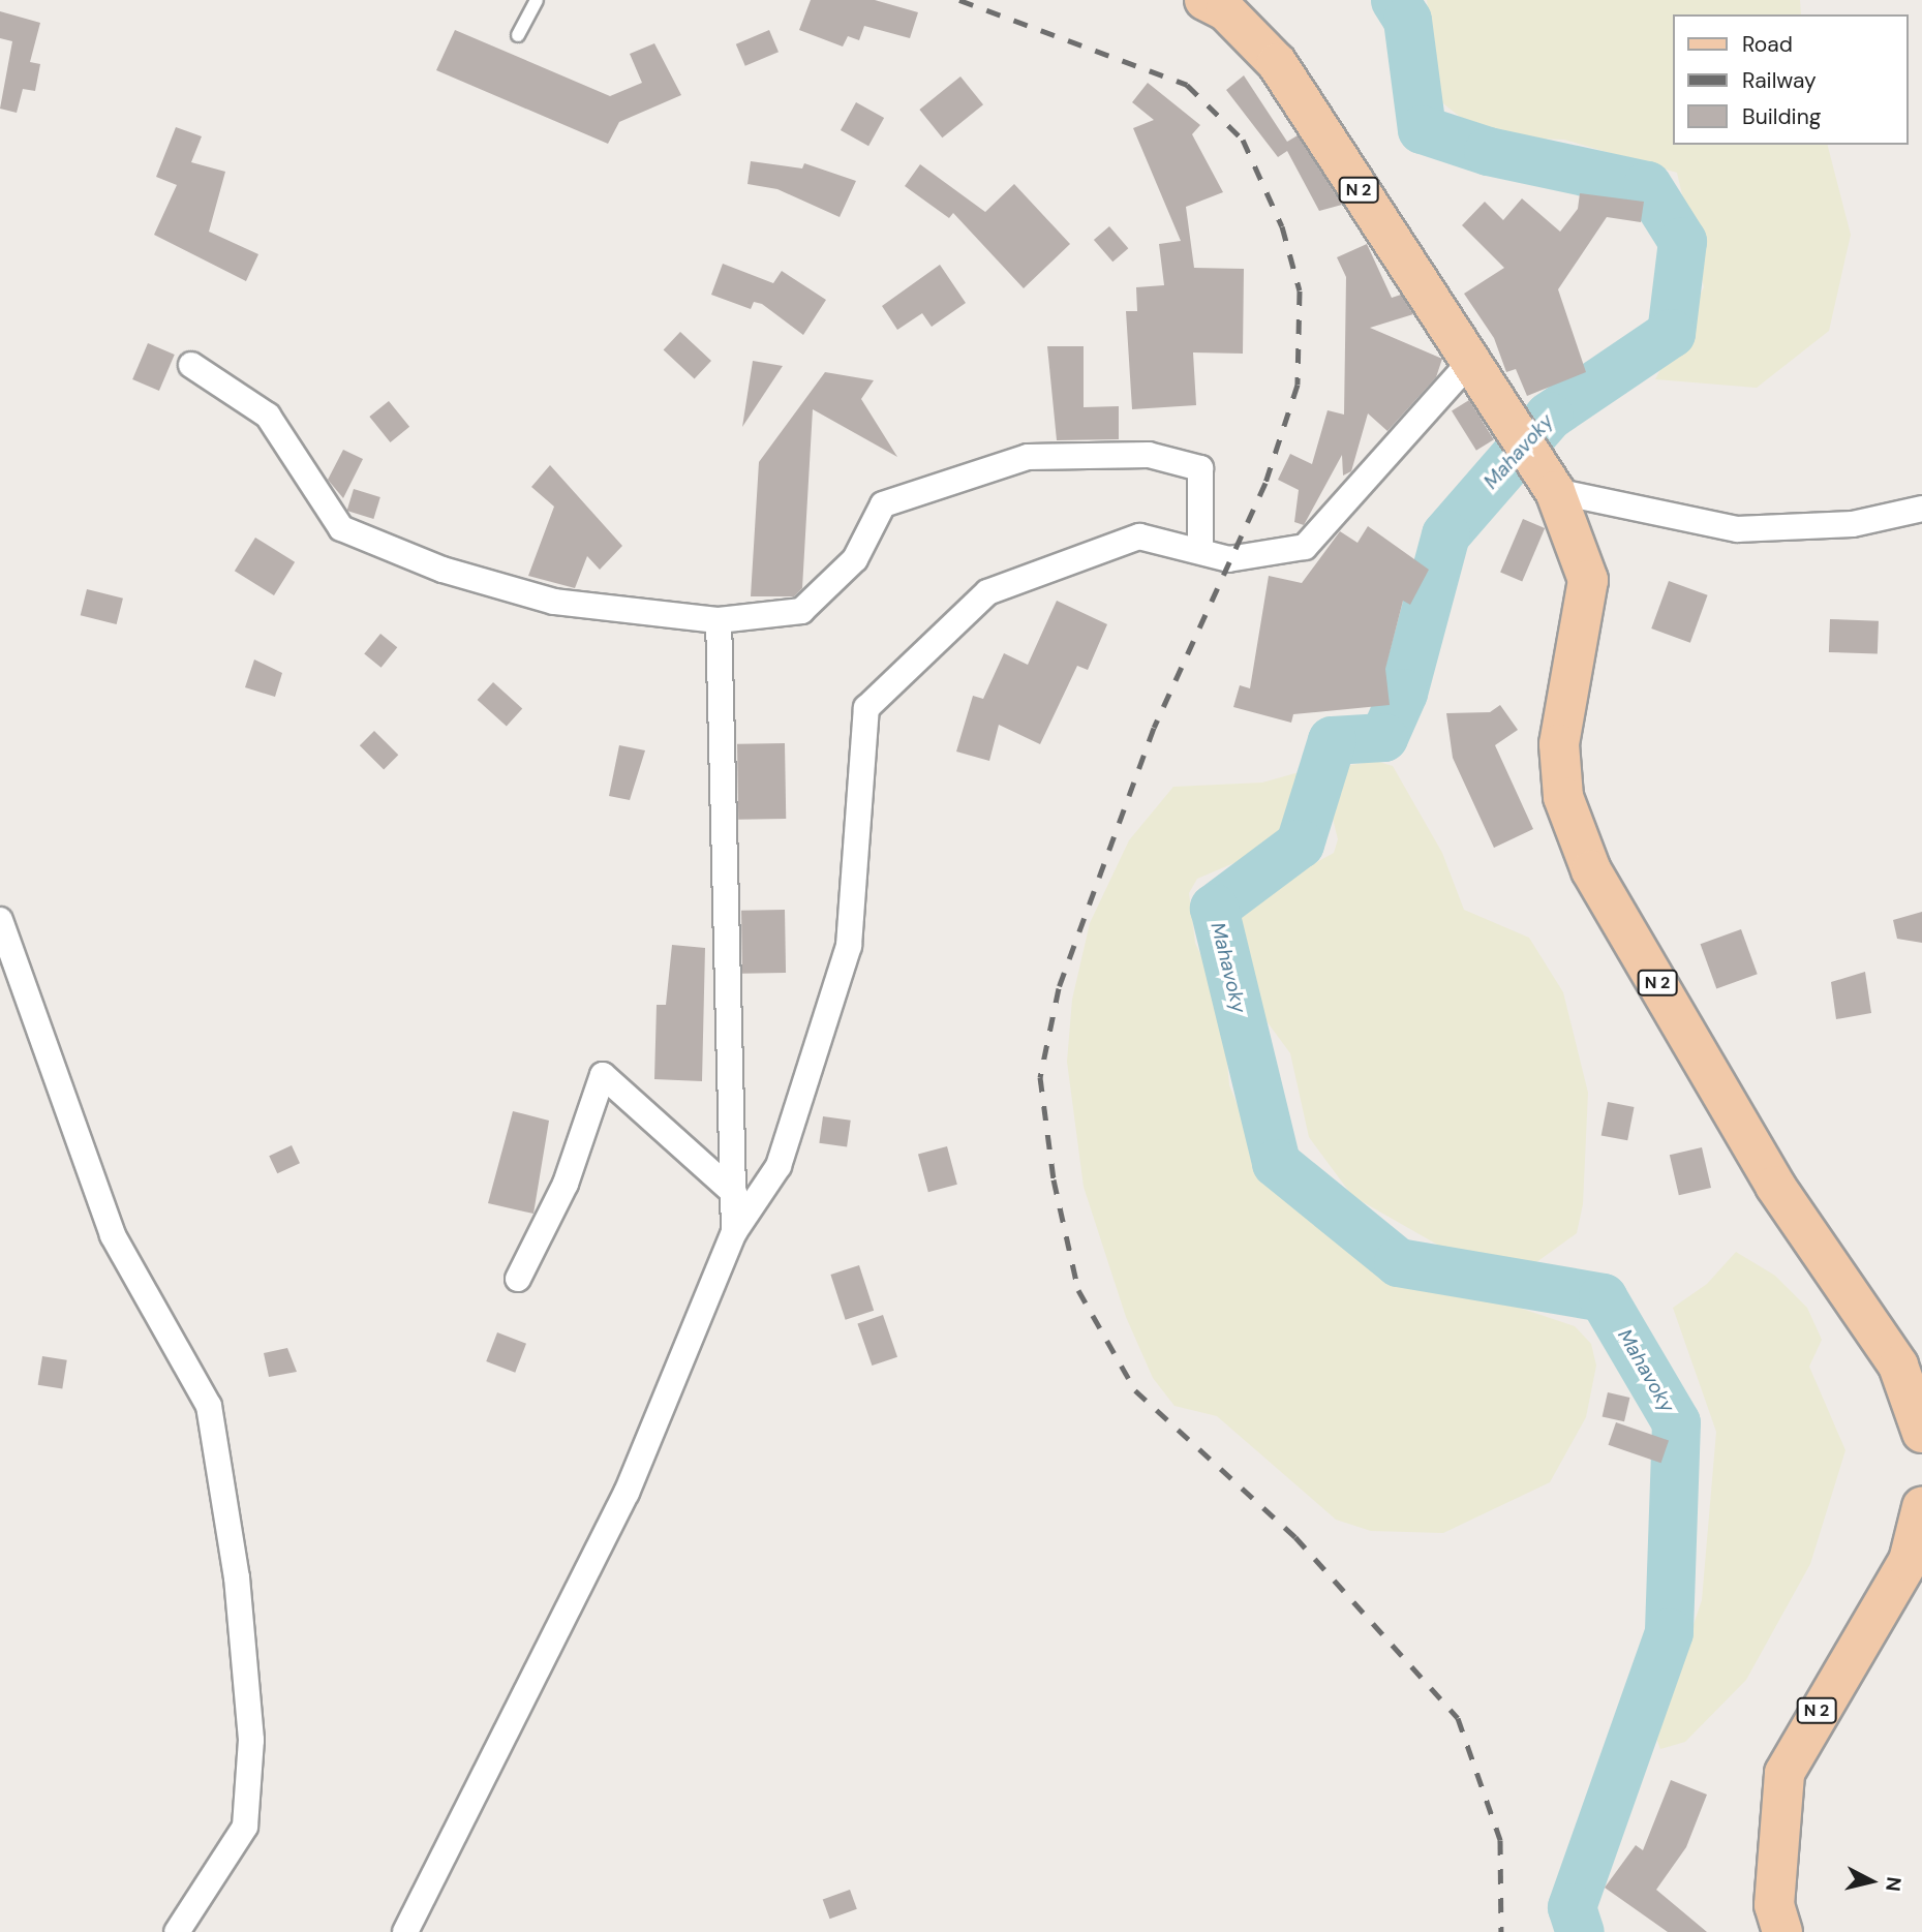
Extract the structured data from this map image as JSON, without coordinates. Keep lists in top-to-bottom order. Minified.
{"streets":{"main road":["N 2"]},"water":["Mahavoky"],"legend":["Road","Railway","Building"],"north":"right"}
